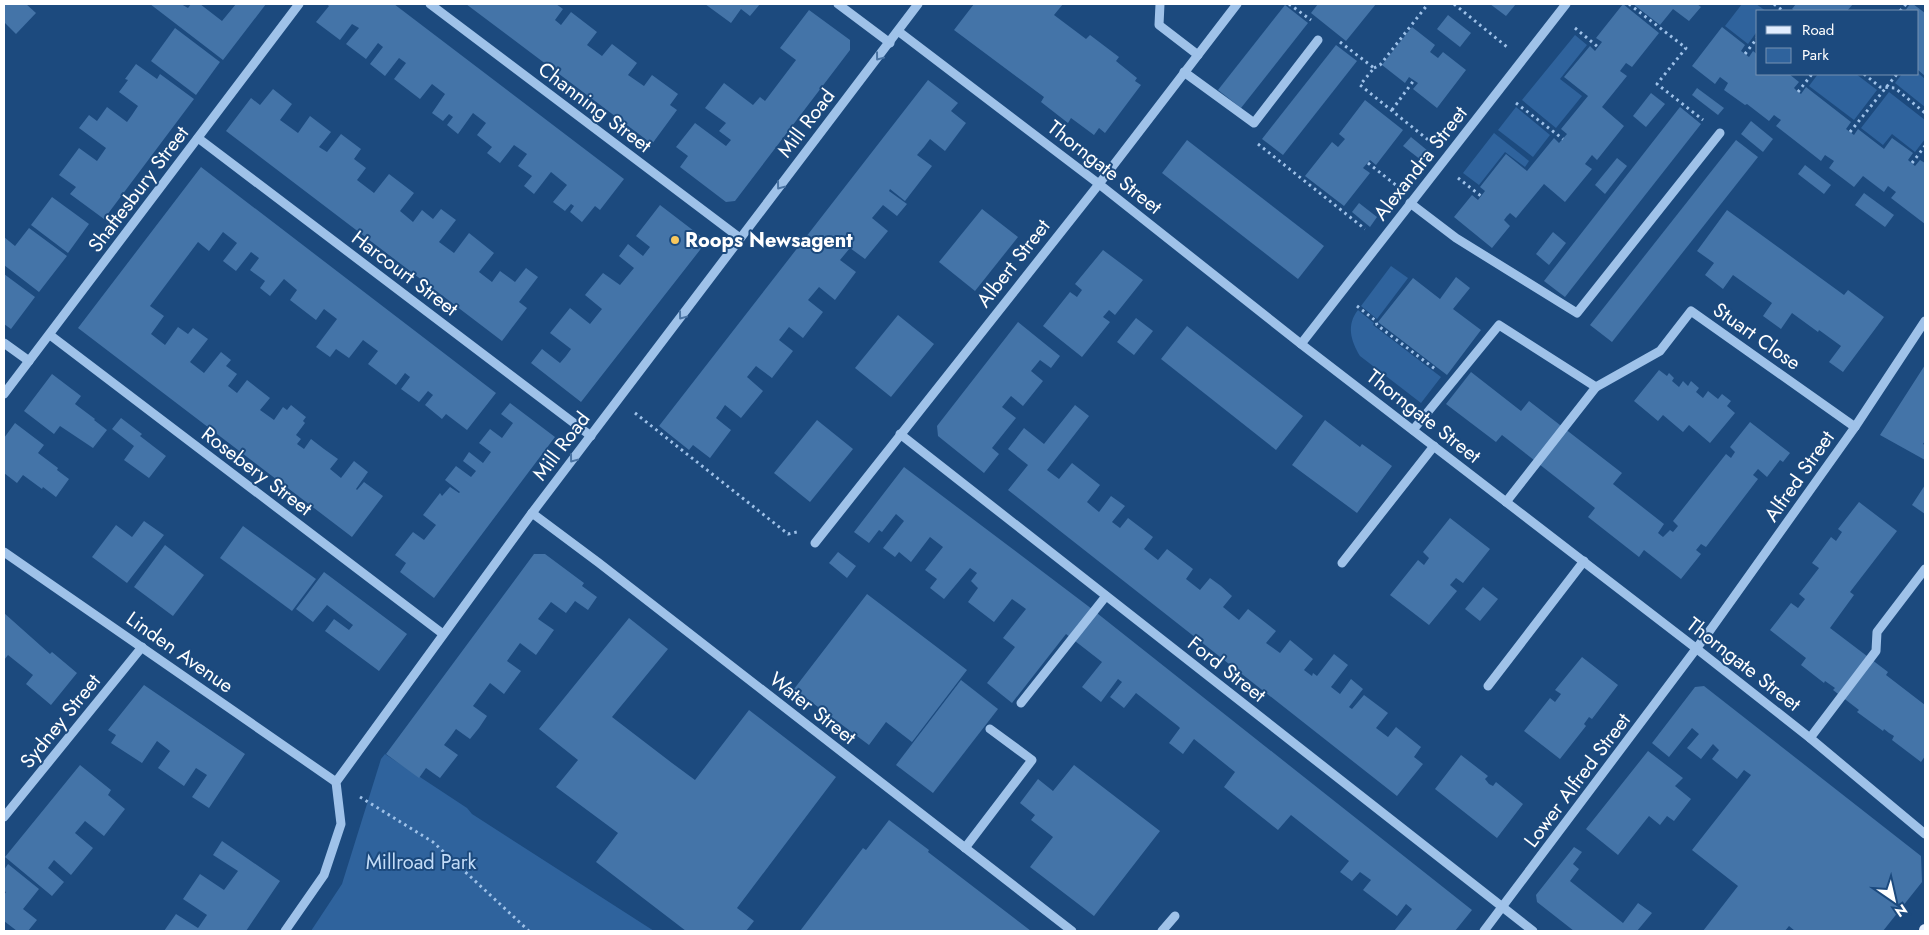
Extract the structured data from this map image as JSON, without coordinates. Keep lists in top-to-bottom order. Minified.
{"streets":{"street":["Channing Street","Mill Road","Alexandra Street","Thorngate Street","Shaftesbury Street","Albert Street","Harcourt Street","Stuart Close","Rosebery Street","Alfred Street","Linden Avenue","Ford Street","Water Street","Sydney Street","Lower Alfred Street"]},"crossings":[["Channing Street","Mill Road"],["Mill Road","Thorngate Street"],["Mill Road","Harcourt Street"],["Mill Road","Rosebery Street"],["Mill Road","Linden Avenue"],["Mill Road","Water Street"],["Alexandra Street","Thorngate Street"],["Thorngate Street","Albert Street"],["Thorngate Street","Alfred Street"],["Thorngate Street","Lower Alfred Street"],["Shaftesbury Street","Harcourt Street"],["Shaftesbury Street","Rosebery Street"],["Albert Street","Ford Street"],["Stuart Close","Alfred Street"],["Alfred Street","Lower Alfred Street"],["Linden Avenue","Sydney Street"],["Ford Street","Lower Alfred Street"]],"one_way":["Mill Road"],"parks":["Millroad Park"],"places":["Roops Newsagent"],"legend":["Road","Park"],"north":"bottom right"}
